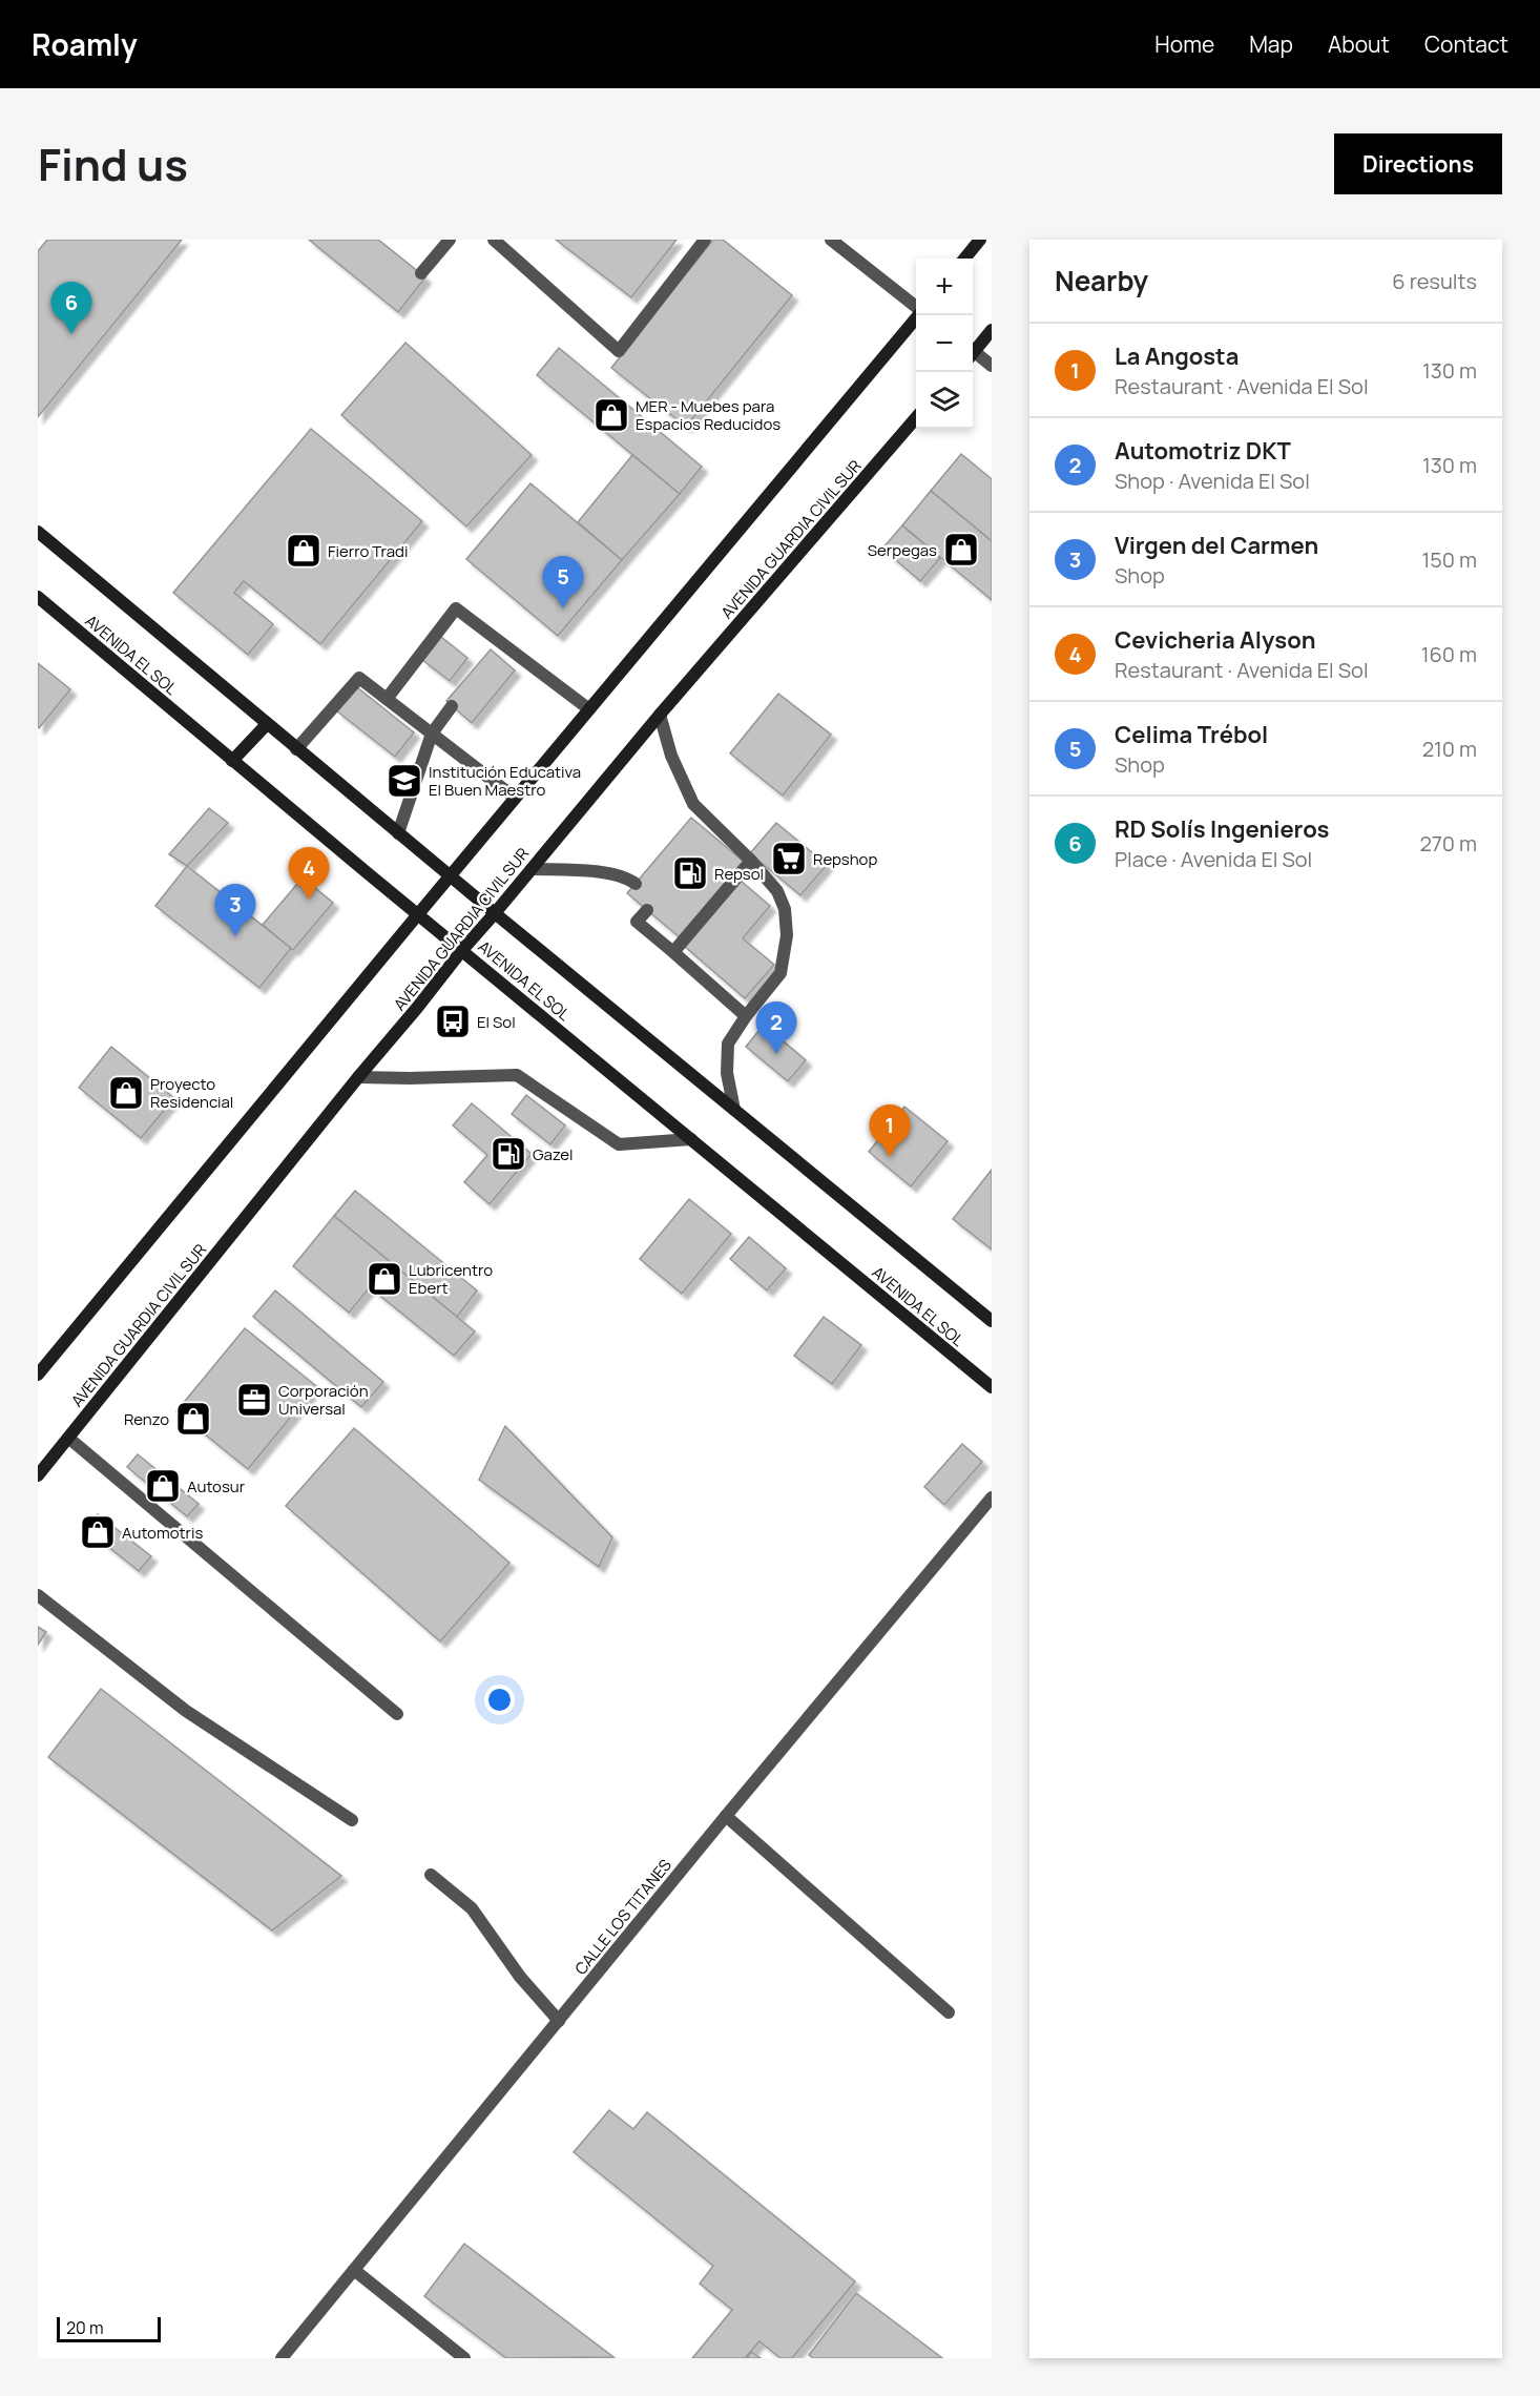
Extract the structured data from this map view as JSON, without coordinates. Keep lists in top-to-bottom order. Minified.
{"streets":{"main road":["AVENIDA GUARDIA CIVIL SUR","AVENIDA EL SOL"],"street":["CALLE LOS TITANES"]},"crossings":[["AVENIDA GUARDIA CIVIL SUR","AVENIDA EL SOL"]],"places":{"shop":["MER - Muebes para Espacios Reducidos","Serpegas","Fierro Tradi","Proyecto Residencial","Lubricentro Ebert","Renzo","Autosur","Automotris"],"school or university":["Institución Educativa El Buen Maestro"],"supermarket":["Repshop"],"fuel station":["Repsol","Gazel"],"bus stop":["El Sol"],"office":["Corporación Universal"]},"scale_bar":"20 m","page":{"header":"Roamly","nav":["Home","Map","About","Contact"],"title":"Find us","buttons":"Directions","heading":["Nearby","6 results"],"map_buttons":["+","−"],"pins":["6","5","4","3","2","1"],"list":[{"mark":"1","name":"La Angosta","note":"Restaurant · Avenida El Sol","value":"130 m"},{"mark":"2","name":"Automotriz DKT","note":"Shop · Avenida El Sol","value":"130 m"},{"mark":"3","name":"Virgen del Carmen","note":"Shop","value":"150 m"},{"mark":"4","name":"Cevicheria Alyson","note":"Restaurant · Avenida El Sol","value":"160 m"},{"mark":"5","name":"Celima Trébol","note":"Shop","value":"210 m"},{"mark":"6","name":"RD Solís Ingenieros","note":"Place · Avenida El Sol","value":"270 m"}],"scale":"20 m"}}
